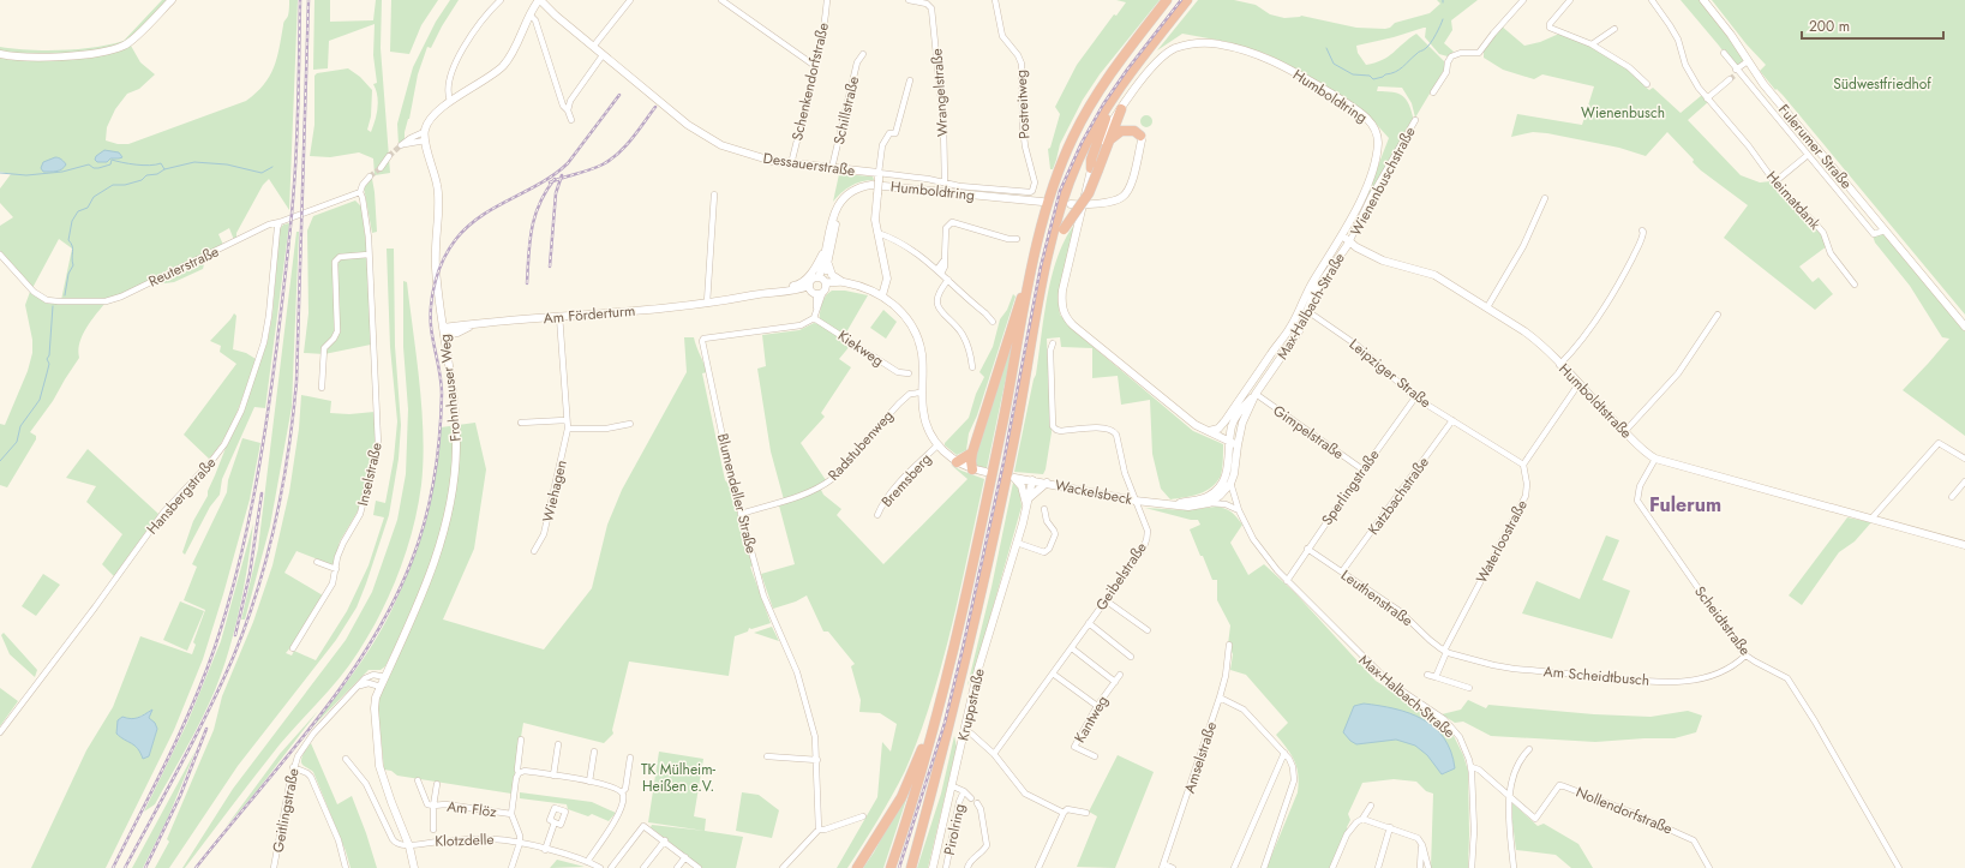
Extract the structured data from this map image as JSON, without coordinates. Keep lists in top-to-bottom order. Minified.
{"streets":{"street":["Schenkendorfstraße","Wrangelstraße","Humboldtring","Postreitweg","Schillstraße","Fulerumer Straße","Dessauerstraße","Wienenbuschstraße","Heimatdank","Reuterstraße","Max-Halbach-Straße","Am Förderturm","Kiekweg","Leipziger Straße","Frohnhauser Weg","Humboldtstraße","Gimpelstraße","Radstubenweg","Inselstraße","Bremsberg","Sperlingstraße","Wiehagen","Wackelsbeck","Blumendeller Straße","Hansbergstraße","Katzbachstraße","Waterloostraße","Geibelstraße","Leuthenstraße","Scheidtstraße","Am Scheidtbusch","Kruppstraße","Kantweg","Amselstraße","Am Flöz","Geitlingstraße","Nollendorfstraße","Pirolring","Klotzdelle"]},"crossings":[["Schenkendorfstraße","Dessauerstraße"],["Wrangelstraße","Dessauerstraße"],["Humboldtring","Max-Halbach-Straße"],["Humboldtring","Am Förderturm"],["Humboldtring","Humboldtstraße"],["Postreitweg","Dessauerstraße"],["Schillstraße","Dessauerstraße"],["Fulerumer Straße","Heimatdank"],["Wienenbuschstraße","Max-Halbach-Straße"],["Wienenbuschstraße","Humboldtstraße"],["Reuterstraße","Inselstraße"],["Reuterstraße","Hansbergstraße"],["Max-Halbach-Straße","Leipziger Straße"],["Max-Halbach-Straße","Humboldtstraße"],["Max-Halbach-Straße","Gimpelstraße"],["Max-Halbach-Straße","Sperlingstraße"],["Max-Halbach-Straße","Wackelsbeck"],["Max-Halbach-Straße","Nollendorfstraße"],["Am Förderturm","Frohnhauser Weg"],["Am Förderturm","Wiehagen"],["Kiekweg","Blumendeller Straße"],["Leipziger Straße","Sperlingstraße"],["Leipziger Straße","Katzbachstraße"],["Leipziger Straße","Waterloostraße"],["Frohnhauser Weg","Geitlingstraße"],["Frohnhauser Weg","Klotzdelle"],["Humboldtstraße","Scheidtstraße"],["Gimpelstraße","Sperlingstraße"],["Radstubenweg","Blumendeller Straße"],["Sperlingstraße","Leuthenstraße"],["Wackelsbeck","Geibelstraße"],["Wackelsbeck","Kruppstraße"],["Katzbachstraße","Leuthenstraße"],["Waterloostraße","Leuthenstraße"],["Waterloostraße","Am Scheidtbusch"],["Leuthenstraße","Am Scheidtbusch"],["Scheidtstraße","Am Scheidtbusch"],["Kruppstraße","Pirolring"],["Am Flöz","Klotzdelle"]],"districts":["Fulerum"],"parks":["Südwestfriedhof","Wienenbusch","TK Mülheim- Heißen e.V."],"scale_bar":"200 m"}
